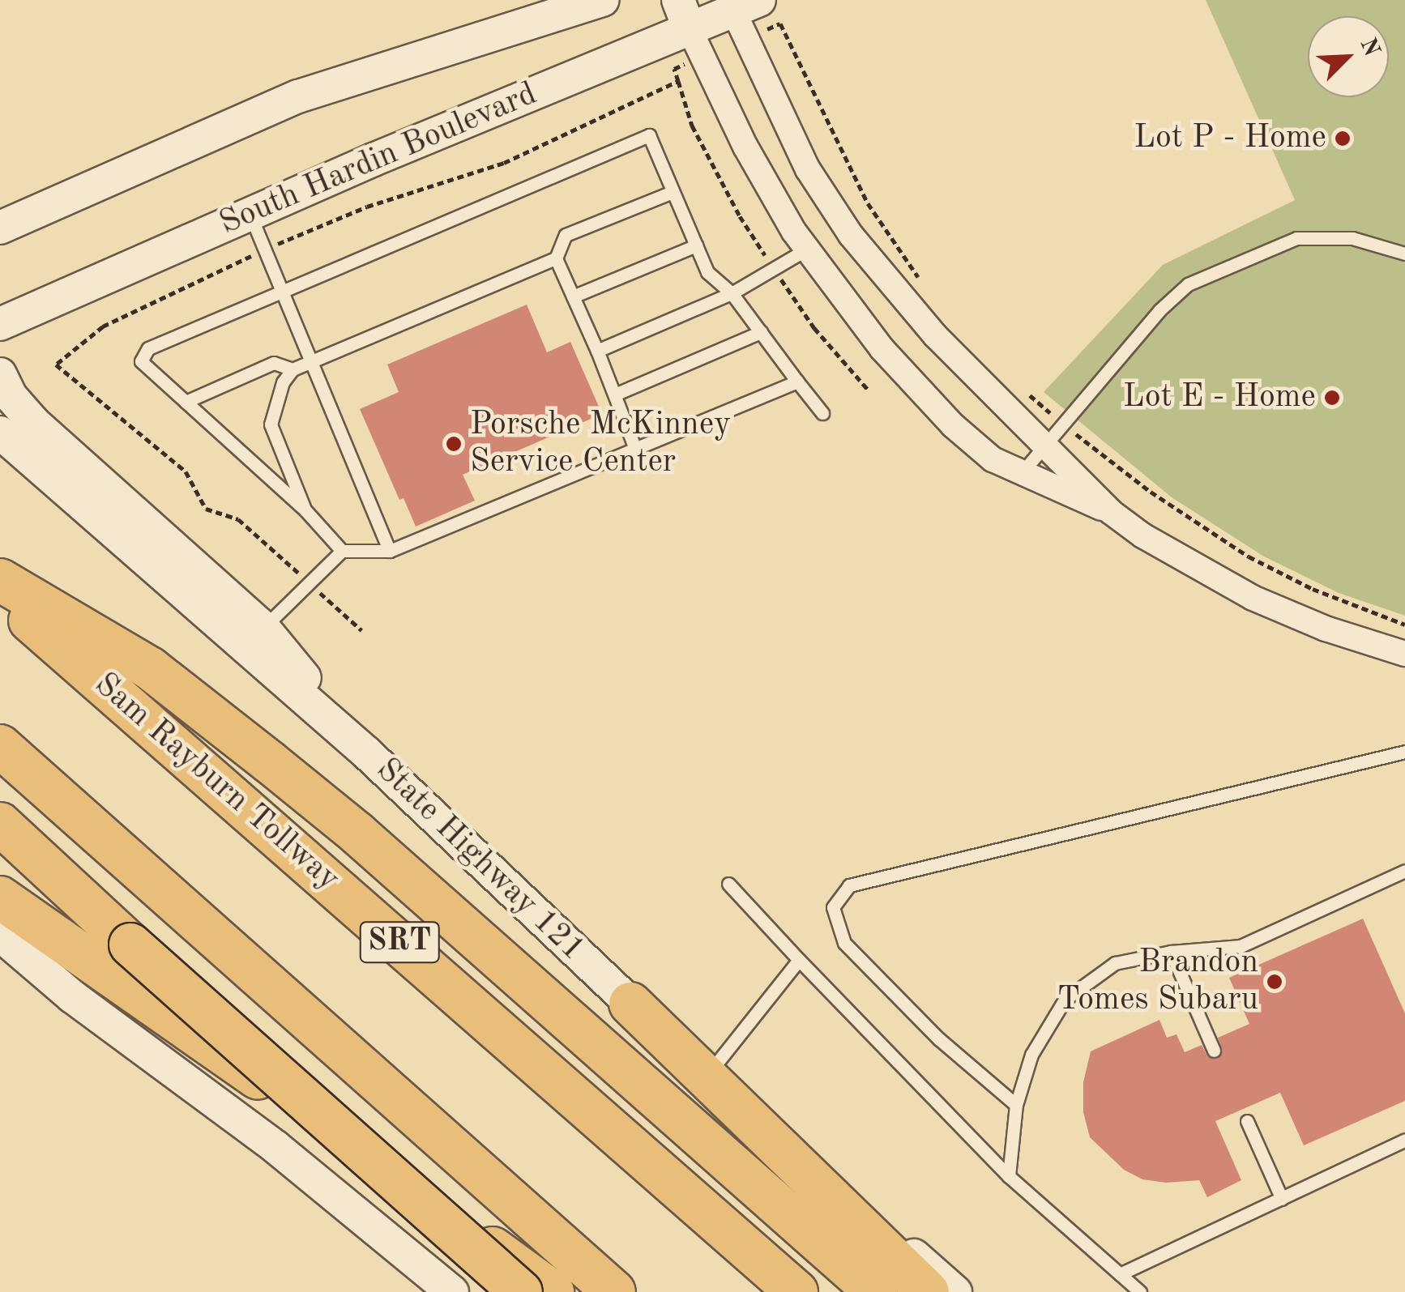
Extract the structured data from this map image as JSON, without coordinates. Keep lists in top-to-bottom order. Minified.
{"streets":{"highway":["Sam Rayburn Tollway","SRT"],"main road":["South Hardin Boulevard","State Highway 121"]},"places":["Lot P - Home","Lot E - Home","Porsche McKinney Service Center","Brandon Tomes Subaru"],"north":"top right"}
